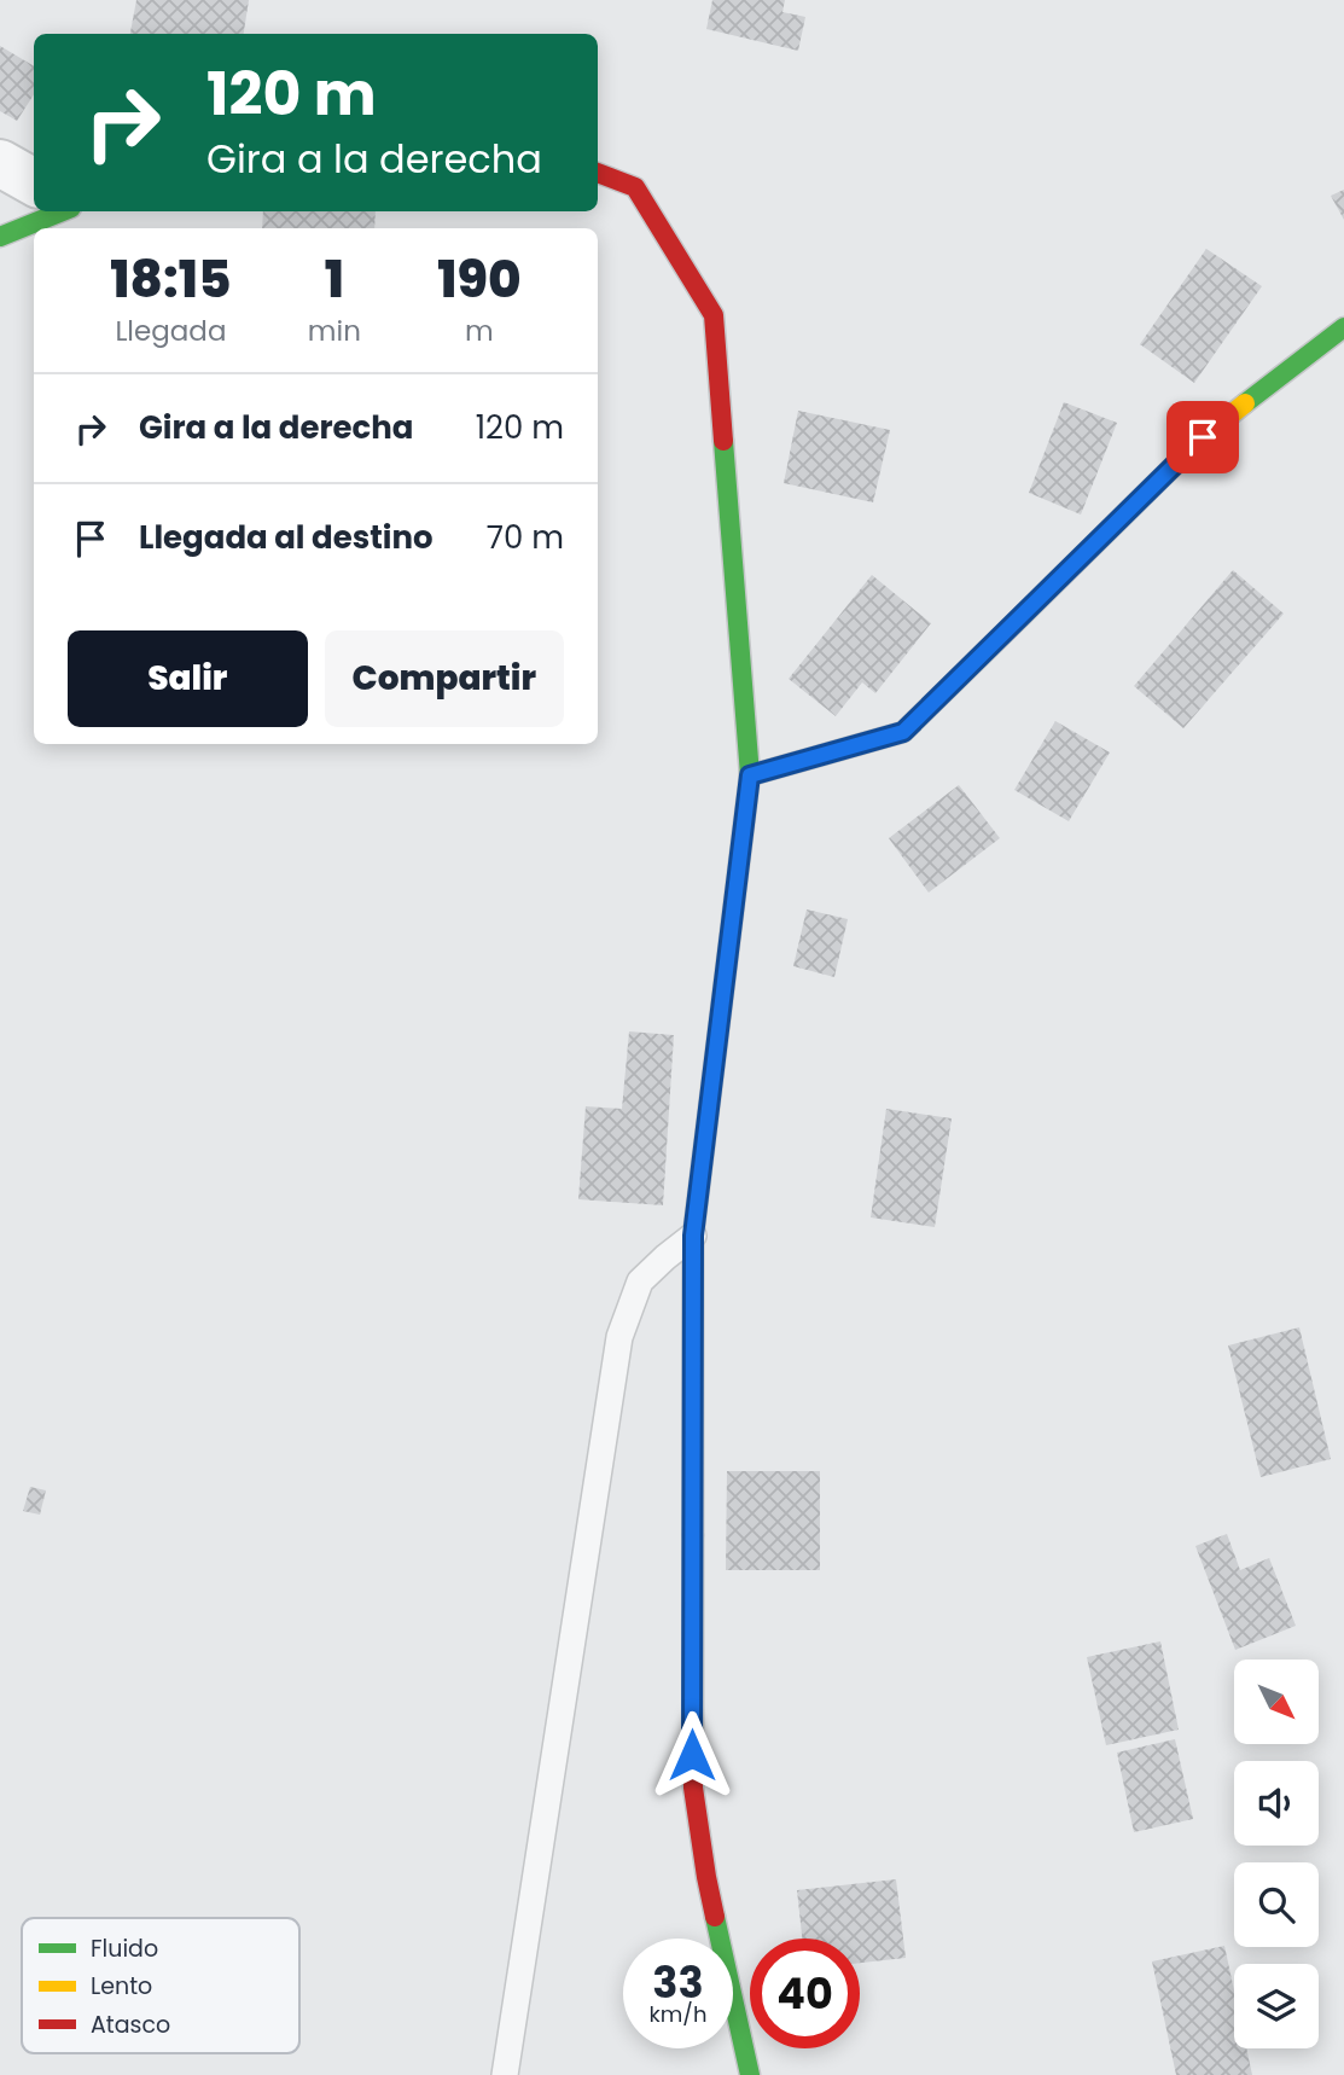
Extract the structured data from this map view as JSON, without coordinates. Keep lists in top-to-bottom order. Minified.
{"legend":["Fluido","Lento","Atasco"],"north":"bottom right","page":{"turn":["120 m","Gira a la derecha"],"eta":["18:15","Llegada","1","min","190","m"],"list":[{"name":"Gira a la derecha","value":"120 m"},{"name":"Llegada al destino","value":"70 m"}],"buttons":["Salir","Compartir"],"speed":"33 km/h","limit":"40"}}
